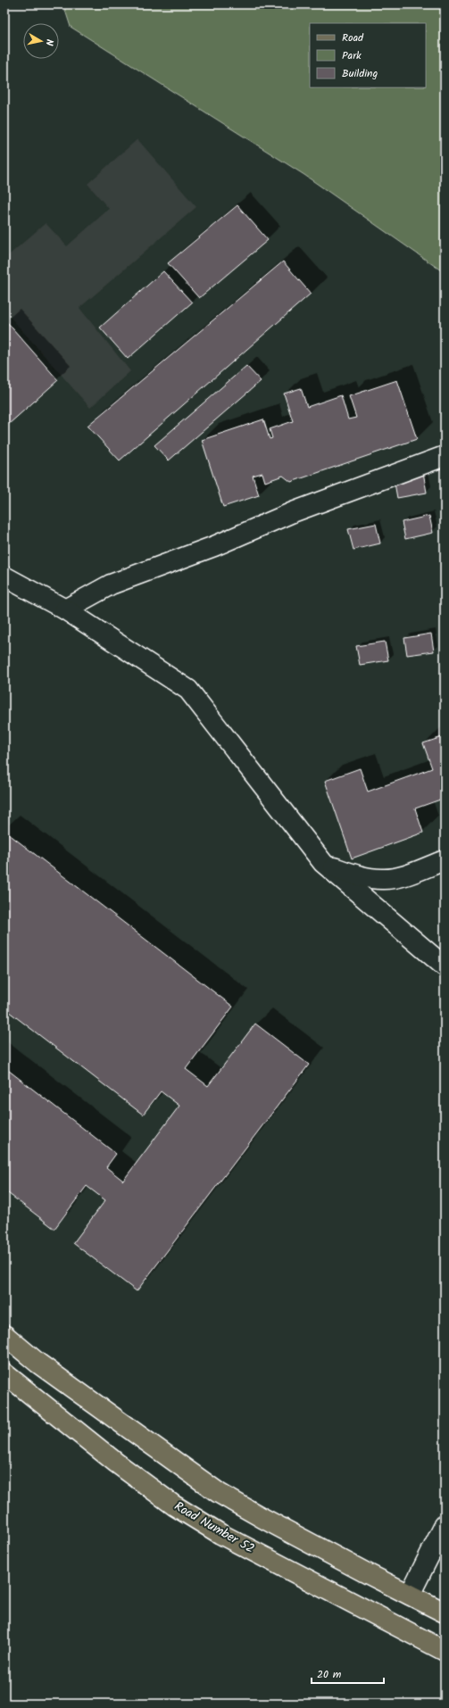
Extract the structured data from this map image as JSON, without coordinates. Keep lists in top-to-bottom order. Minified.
{"streets":{"main road":["Road Number 52"]},"legend":["Road","Park","Building"],"scale_bar":"20 m","north":"right"}
